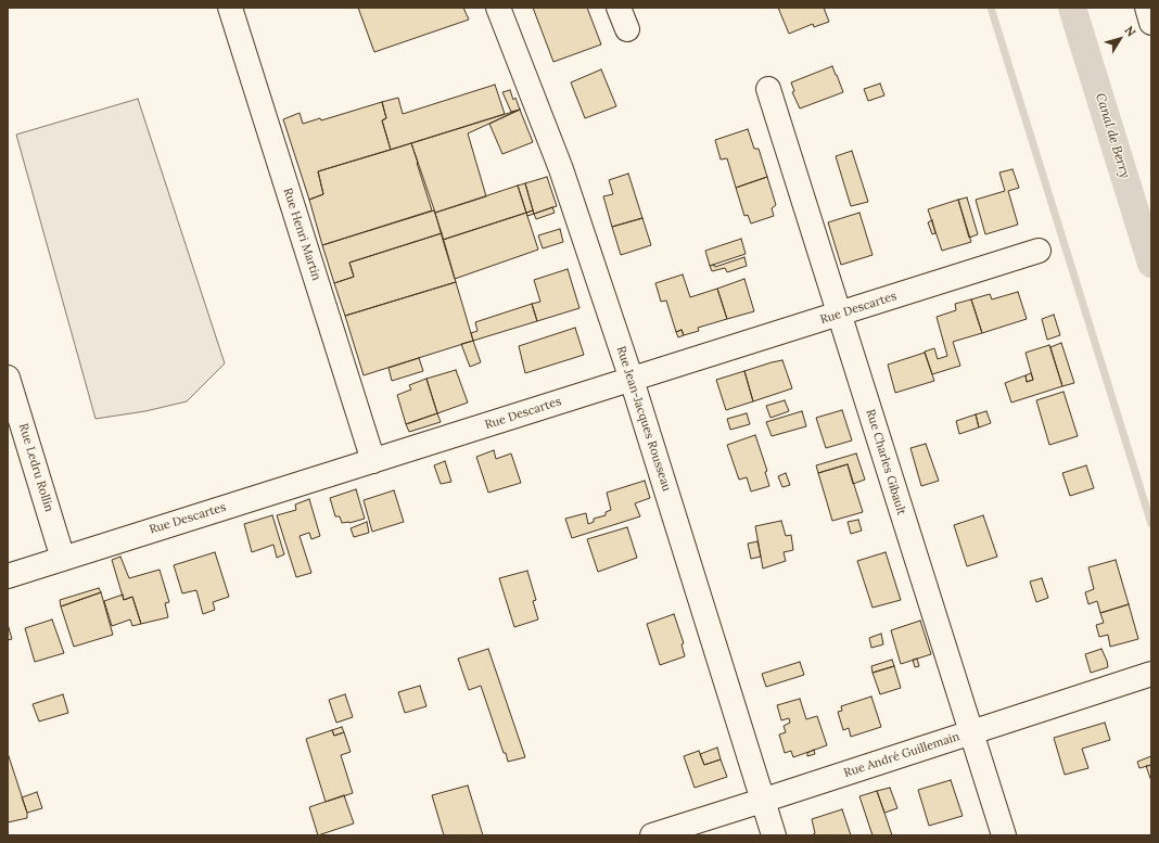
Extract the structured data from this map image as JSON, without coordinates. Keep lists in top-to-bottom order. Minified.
{"streets":{"street":["Rue Henri Martin","Rue Descartes","Rue Jean-Jacques Rousseau","Rue Charles Gibault","Rue Ledru Rollin","Rue André Guillemain"]},"crossings":[["Rue Henri Martin","Rue Descartes"],["Rue Descartes","Rue Jean-Jacques Rousseau"],["Rue Descartes","Rue Charles Gibault"],["Rue Descartes","Rue Ledru Rollin"],["Rue Jean-Jacques Rousseau","Rue André Guillemain"],["Rue Charles Gibault","Rue André Guillemain"]],"water":["Canal de Berry"],"north":"top right"}
